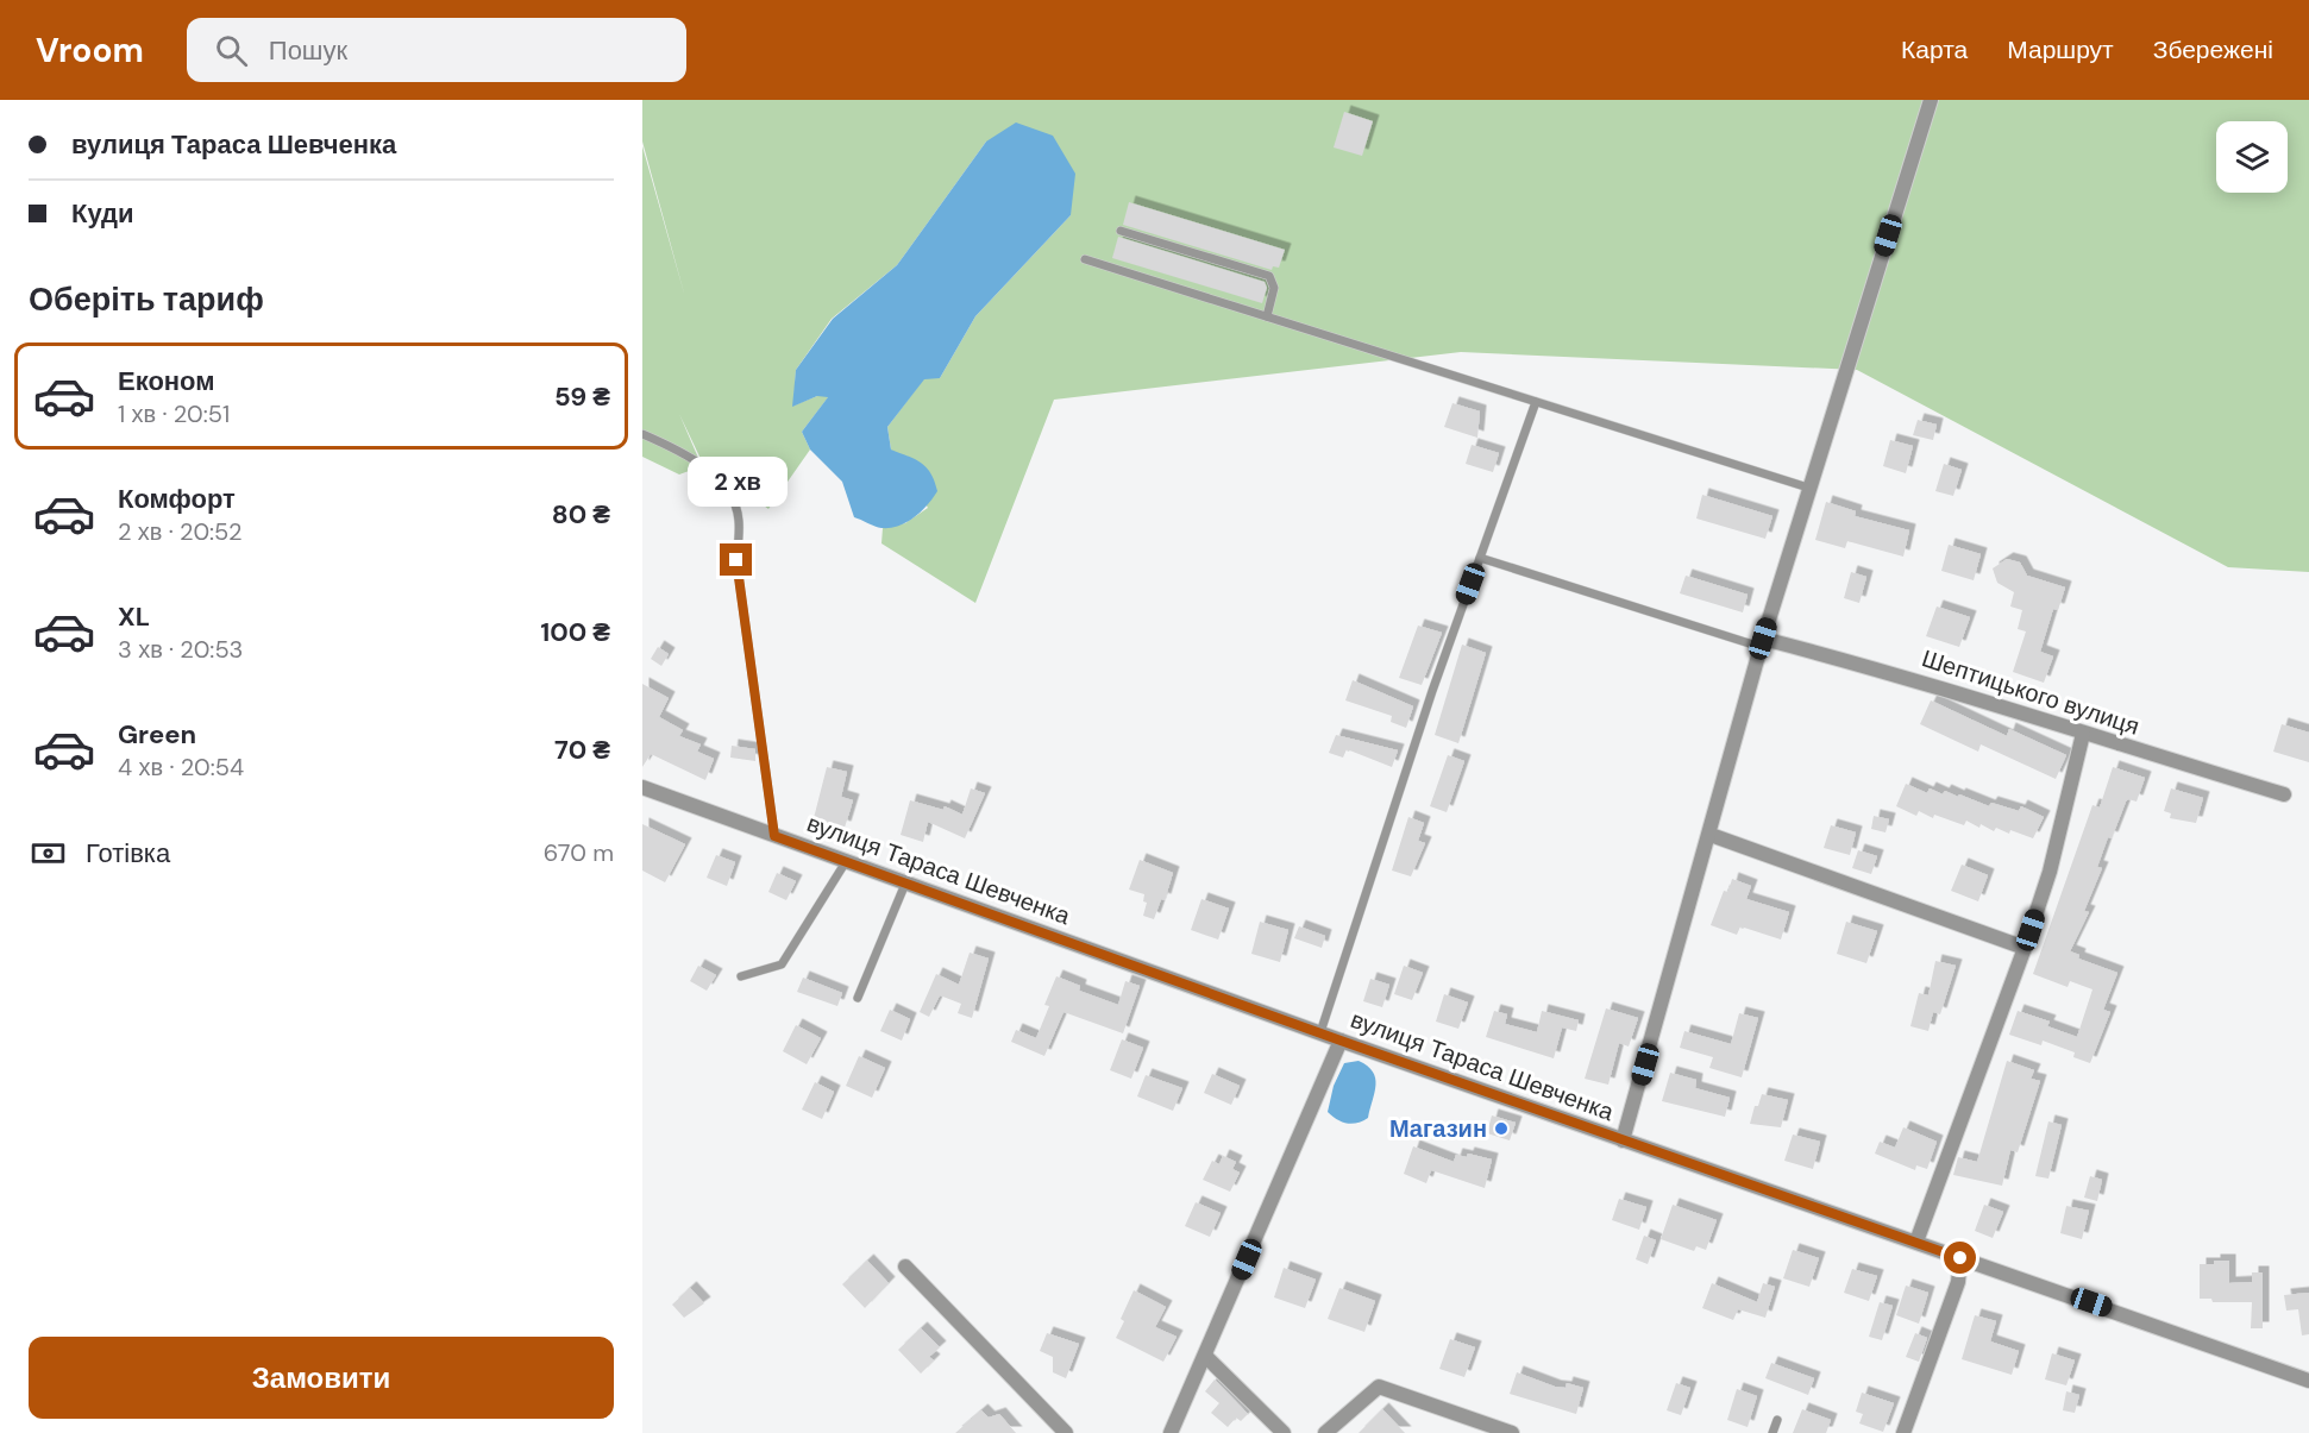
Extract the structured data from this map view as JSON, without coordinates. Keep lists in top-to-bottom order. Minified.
{"streets":{"street":["Шептицького вулиця","вулиця Тараса Шевченка"]},"places":["Магазин"],"page":{"header":"Vroom","search":"Пошук","nav":["Карта","Маршрут","Збережені"],"banner":["вулиця Тараса Шевченка","Куди"],"heading":"Оберіть тариф","list":[{"name":"Економ","note":"1 хв · 20:51","value":"59 ₴"},{"name":"Комфорт","note":"2 хв · 20:52","value":"80 ₴"},{"name":"XL","note":"3 хв · 20:53","value":"100 ₴"},{"name":"Green","note":"4 хв · 20:54","value":"70 ₴"}],"bubble":"2 хв","pay":["Готівка","670 m"],"buttons":"Замовити"}}
